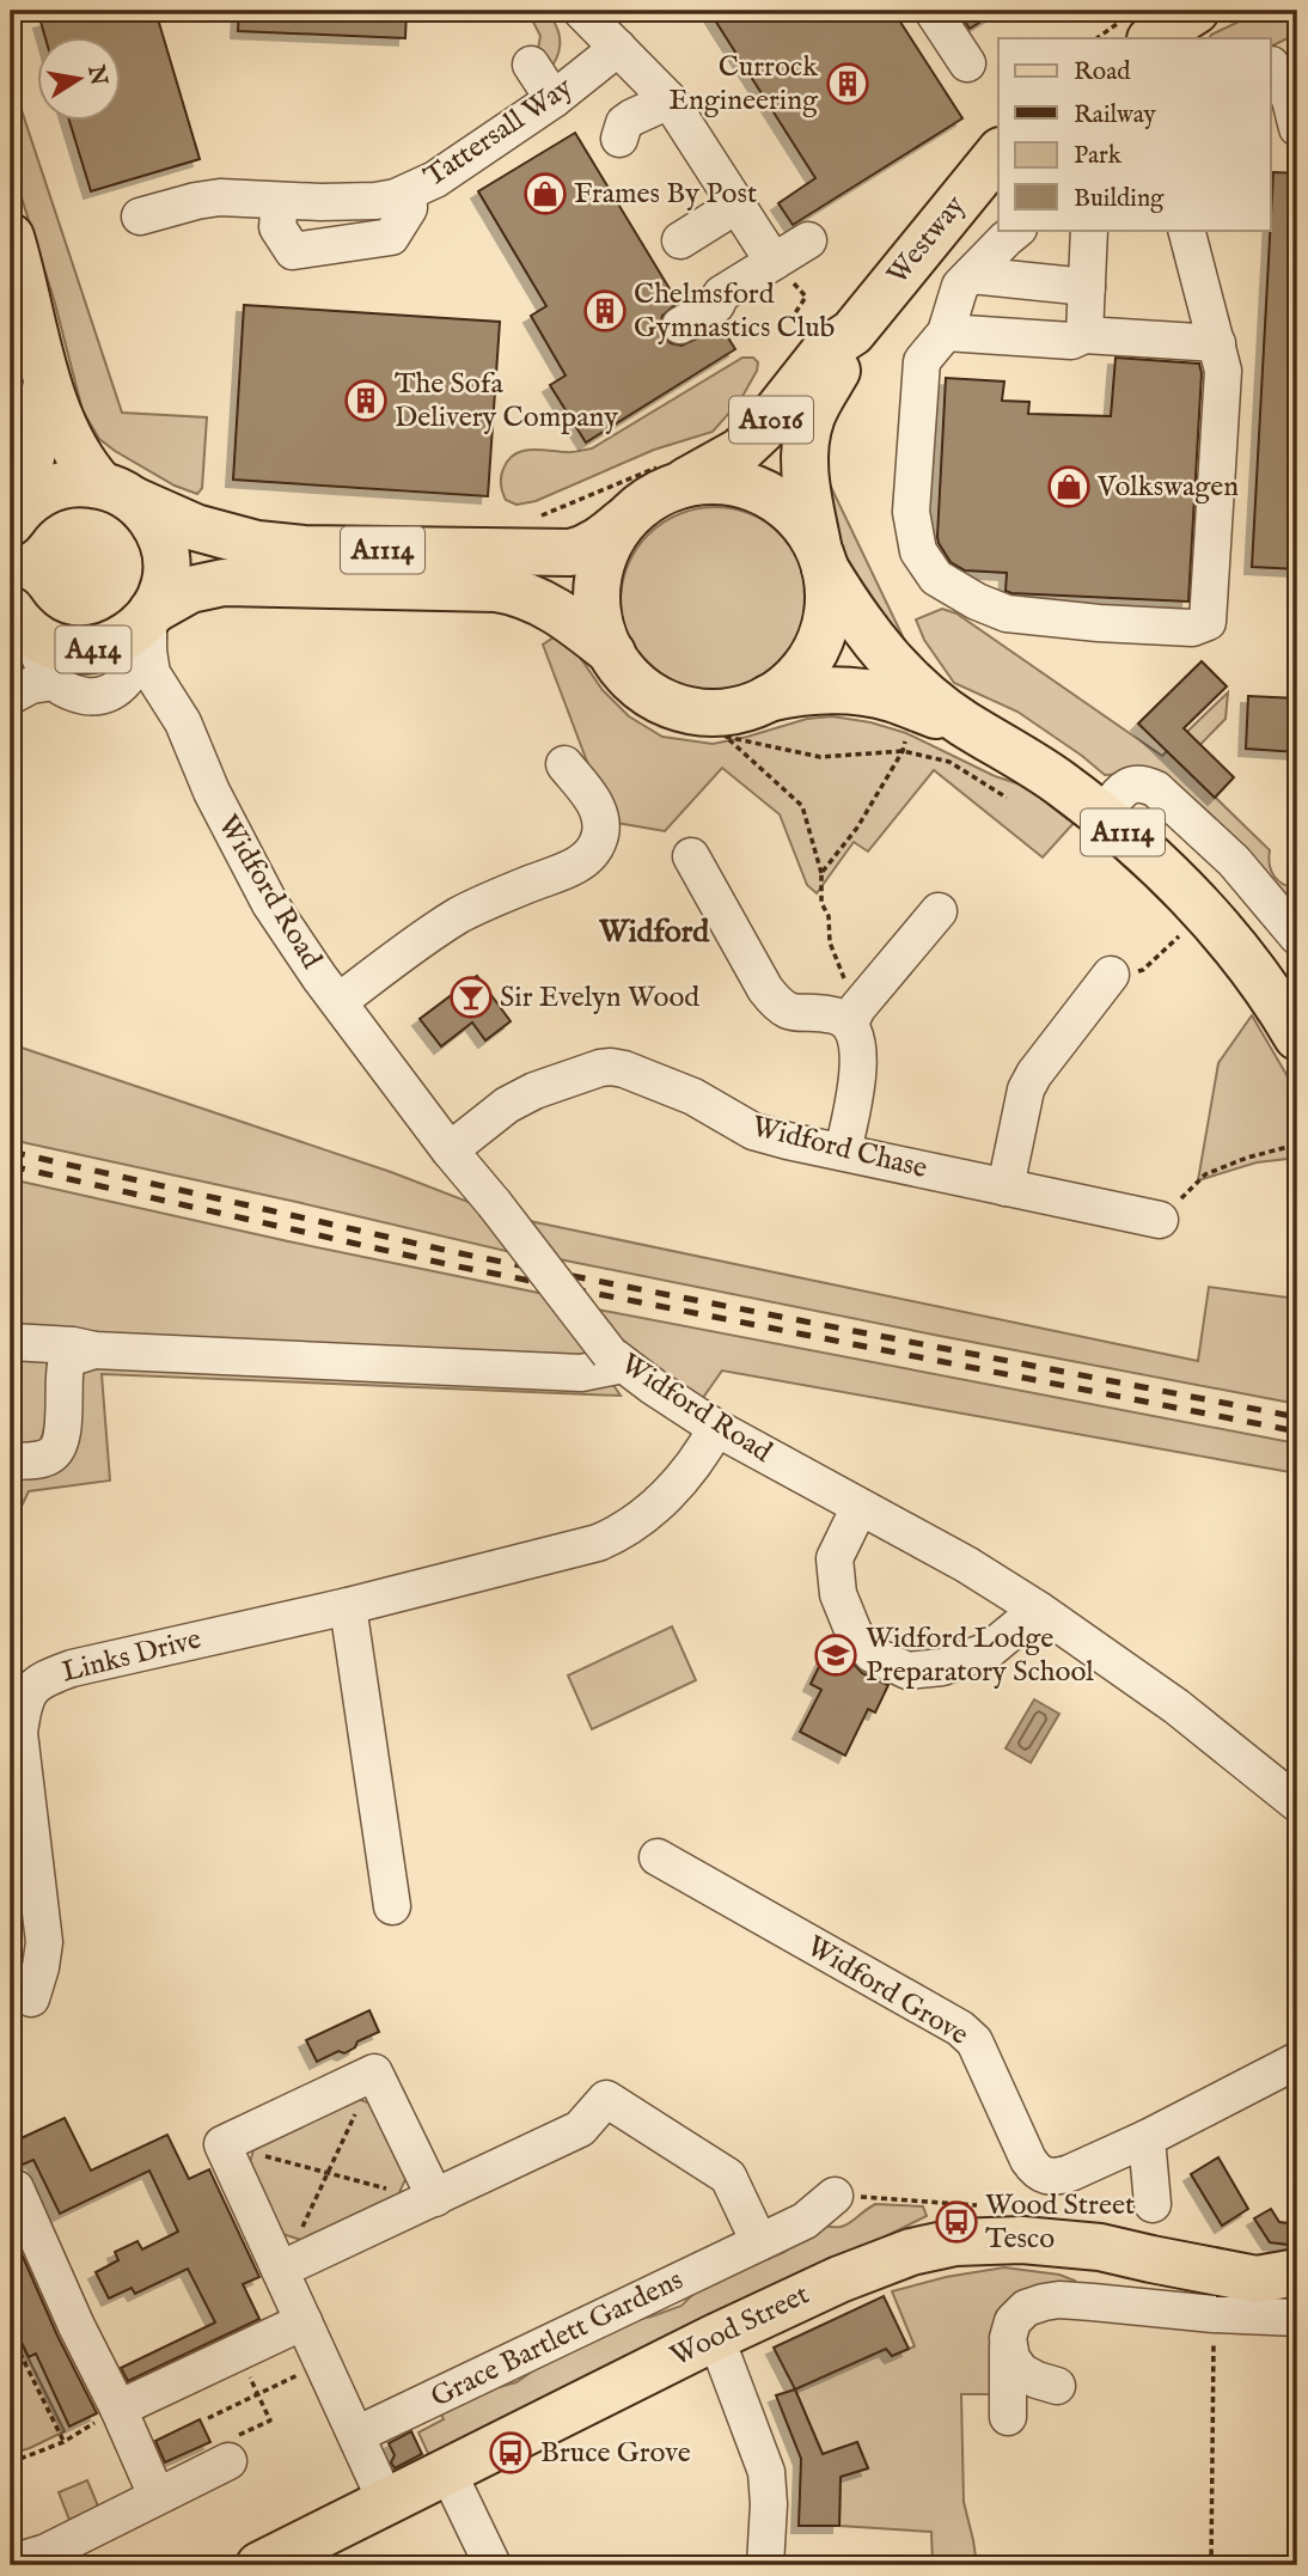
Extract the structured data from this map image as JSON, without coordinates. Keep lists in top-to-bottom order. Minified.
{"streets":{"main road":["Westway","A1016","A1114","A414","Wood Street"],"street":["Tattersall Way","Widford Road","Widford Chase","Links Drive","Widford Grove","Grace Bartlett Gardens"]},"crossings":[["Westway","A1114"],["A1114","A414"],["A1114","Widford Road"],["A414","Widford Road"],["Widford Road","Widford Chase"],["Widford Road","Links Drive"]],"districts":["Widford"],"places":{"building":["Currock Engineering","Chelmsford Gymnastics Club","The Sofa Delivery Company"],"shop":["Frames By Post","Volkswagen"],"bar":["Sir Evelyn Wood"],"school or university":["Widford Lodge Preparatory School"],"bus stop":["Wood Street Tesco","Bruce Grove"]},"legend":["Road","Railway","Park","Building"],"north":"right"}
